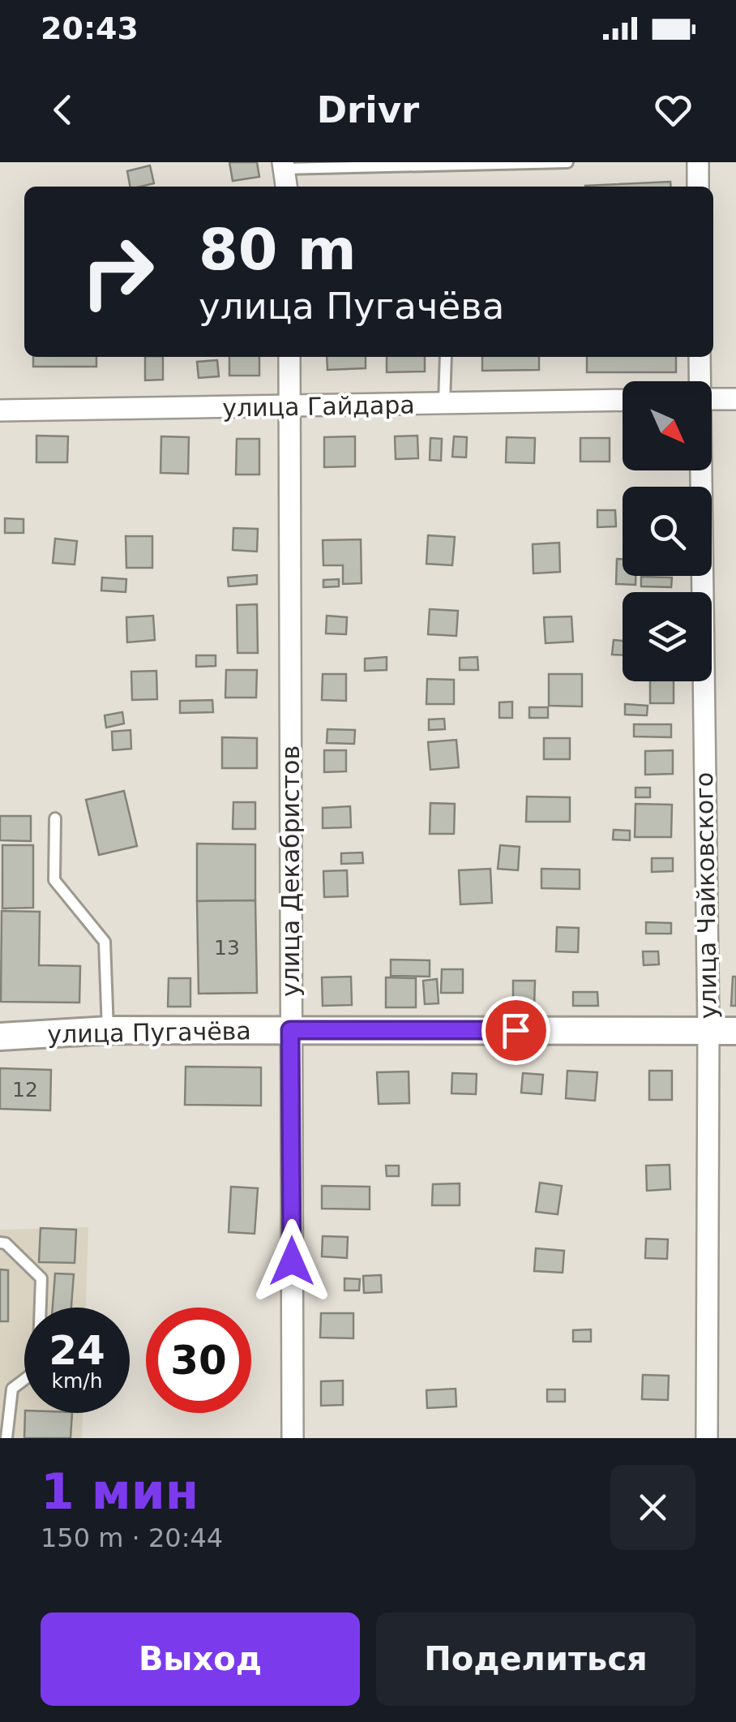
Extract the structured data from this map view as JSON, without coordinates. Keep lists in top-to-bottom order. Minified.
{"streets":{"street":["улица Гайдара","улица Декабристов","улица Чайковского","улица Пугачёва"]},"crossings":[["улица Гайдара","улица Декабристов"],["улица Декабристов","улица Пугачёва"],["улица Чайковского","улица Пугачёва"]],"house_numbers":["13","12"],"north":"bottom right","page":{"status":"20:43","header":"Drivr","turn":["80 m","улица Пугачёва"],"speed":"24 km/h","limit":"30","heading":["1 мин","150 m · 20:44"],"buttons":["Выход","Поделиться"]}}
